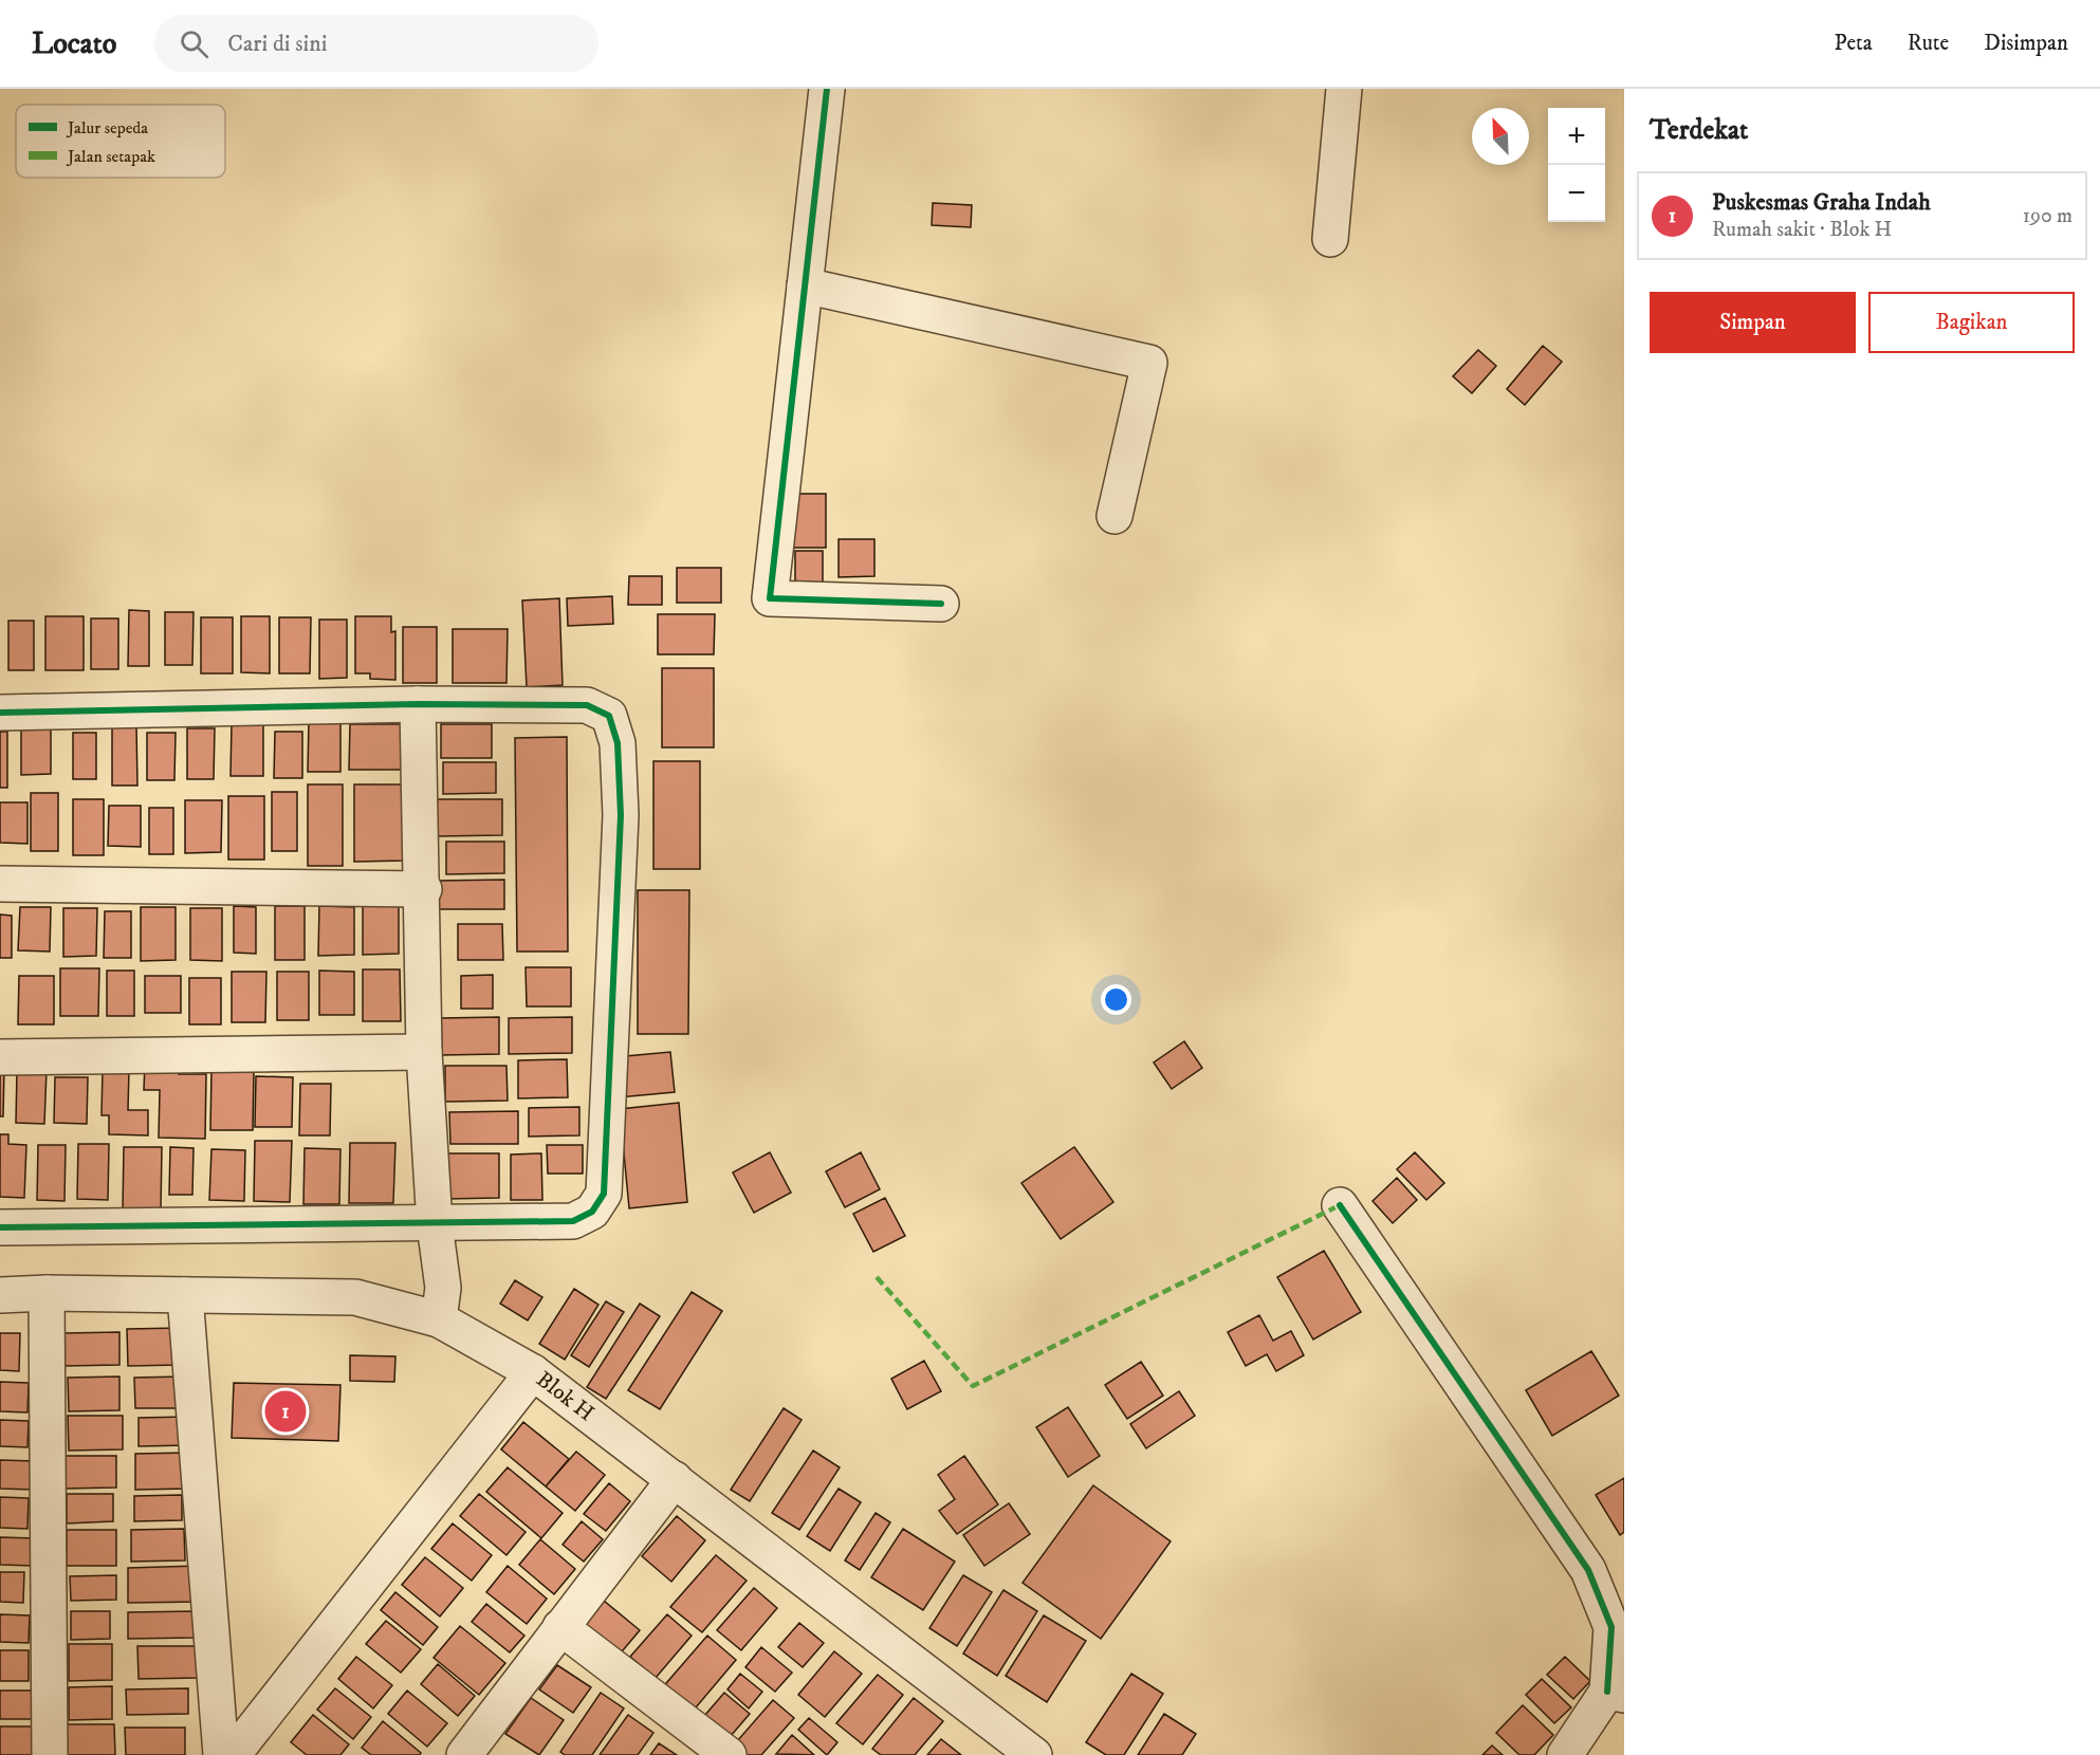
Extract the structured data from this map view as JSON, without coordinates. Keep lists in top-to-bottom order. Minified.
{"streets":{"street":["Blok H"]},"legend":["Jalur sepeda","Jalan setapak"],"north":"top left","page":{"header":"Locato","search":"Cari di sini","nav":["Peta","Rute","Disimpan"],"heading":"Terdekat","map_buttons":["+","−"],"list":[{"mark":"1","name":"Puskesmas Graha Indah","note":"Rumah sakit · Blok H","value":"190 m"}],"buttons":["Simpan","Bagikan"],"pins":"1"}}
